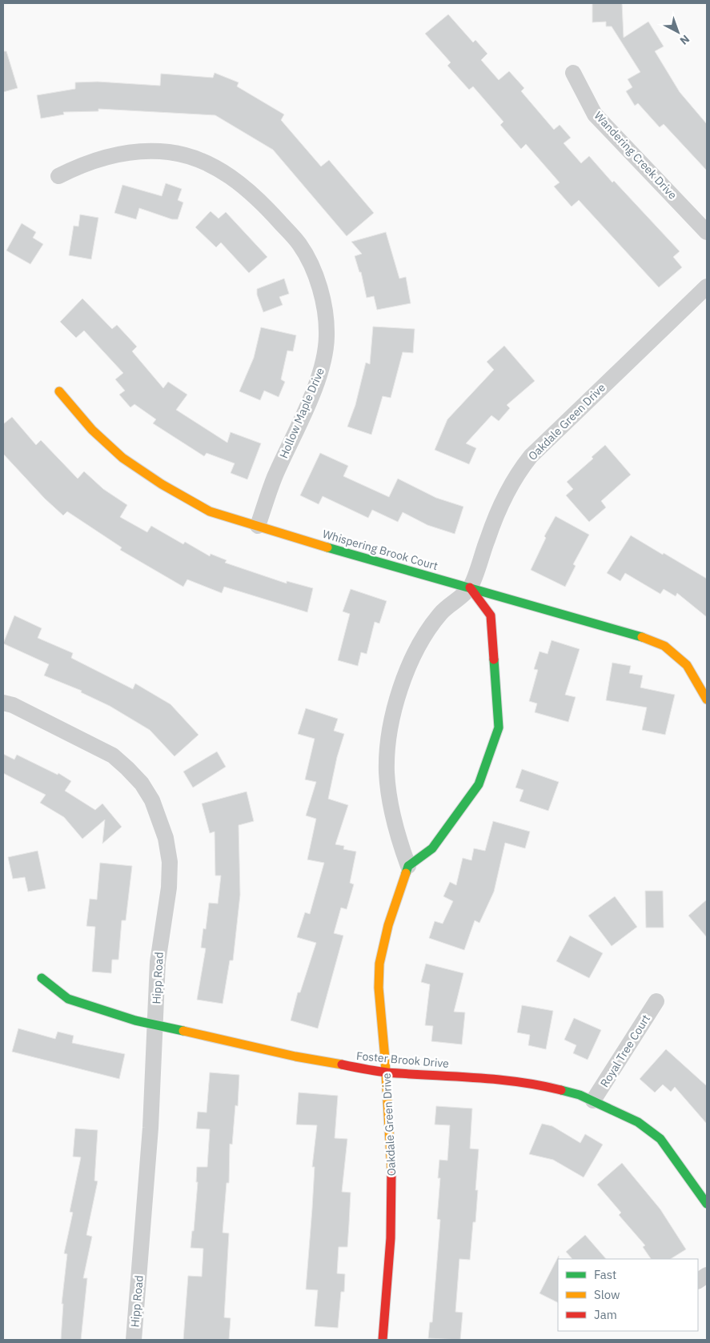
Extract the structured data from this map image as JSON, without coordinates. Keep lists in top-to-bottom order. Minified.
{"streets":{"street":["Wandering Creek Drive","Hollow Maple Drive","Oakdale Green Drive","Whispering Brook Court","Hipp Road","Royal Tree Court","Foster Brook Drive"]},"crossings":[["Hollow Maple Drive","Whispering Brook Court"],["Oakdale Green Drive","Whispering Brook Court"],["Oakdale Green Drive","Foster Brook Drive"],["Hipp Road","Foster Brook Drive"],["Royal Tree Court","Foster Brook Drive"]],"legend":["Fast","Slow","Jam"],"north":"bottom right"}
